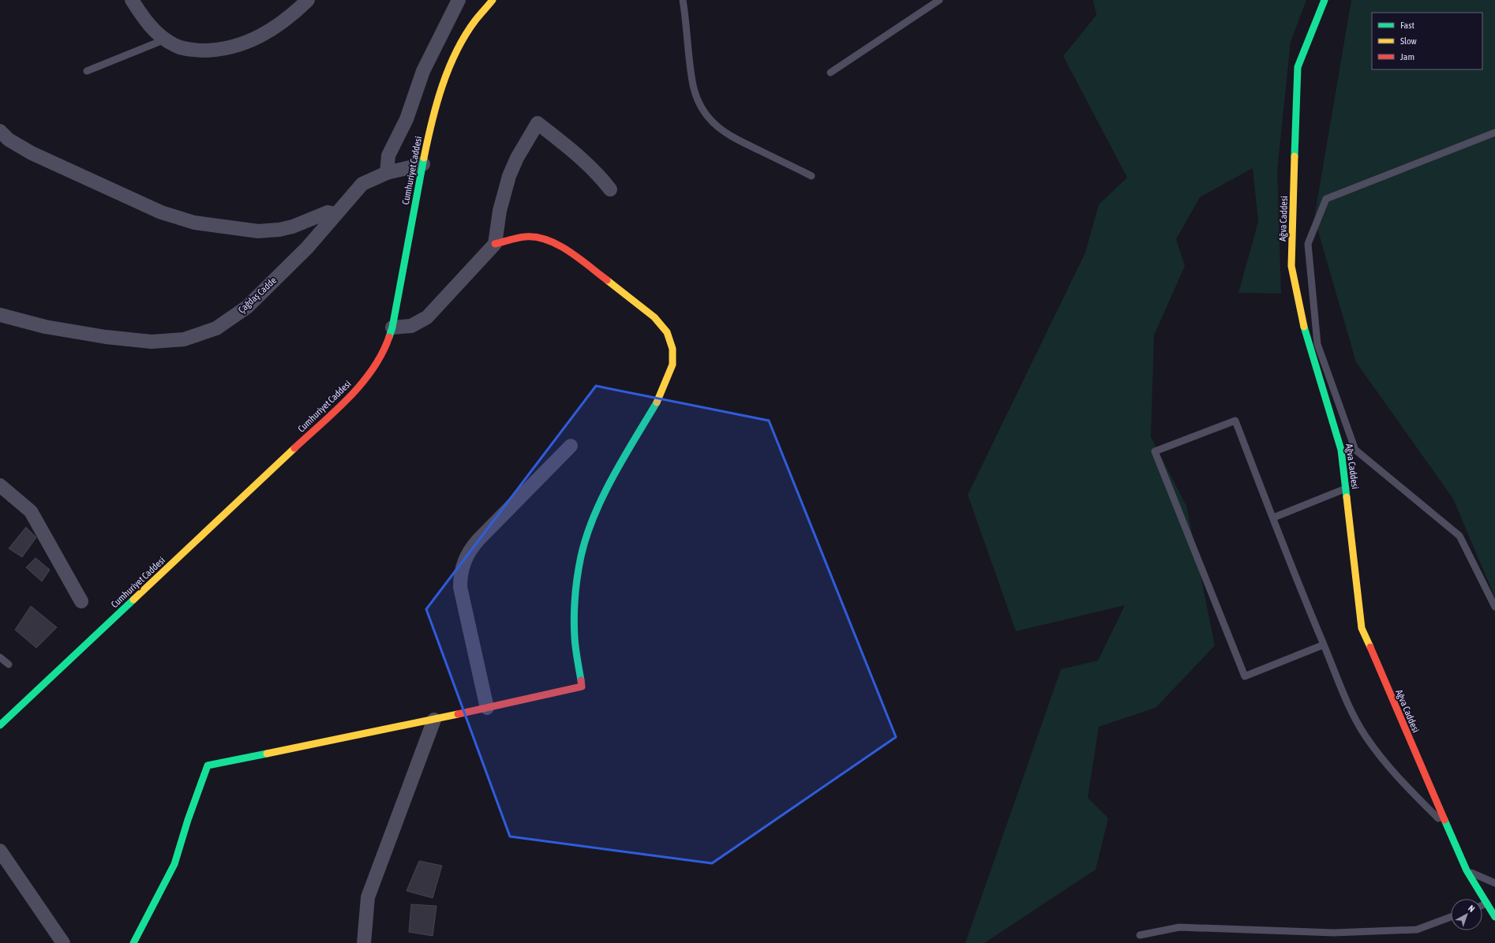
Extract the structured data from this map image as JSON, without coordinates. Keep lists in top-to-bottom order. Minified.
{"streets":{"street":["Cumhuriyet Caddesi","Ağva Caddesi","Çağdaş Cadde"]},"crossings":[["Cumhuriyet Caddesi","Çağdaş Cadde"]],"legend":["Fast","Slow","Jam"],"north":"top right"}
